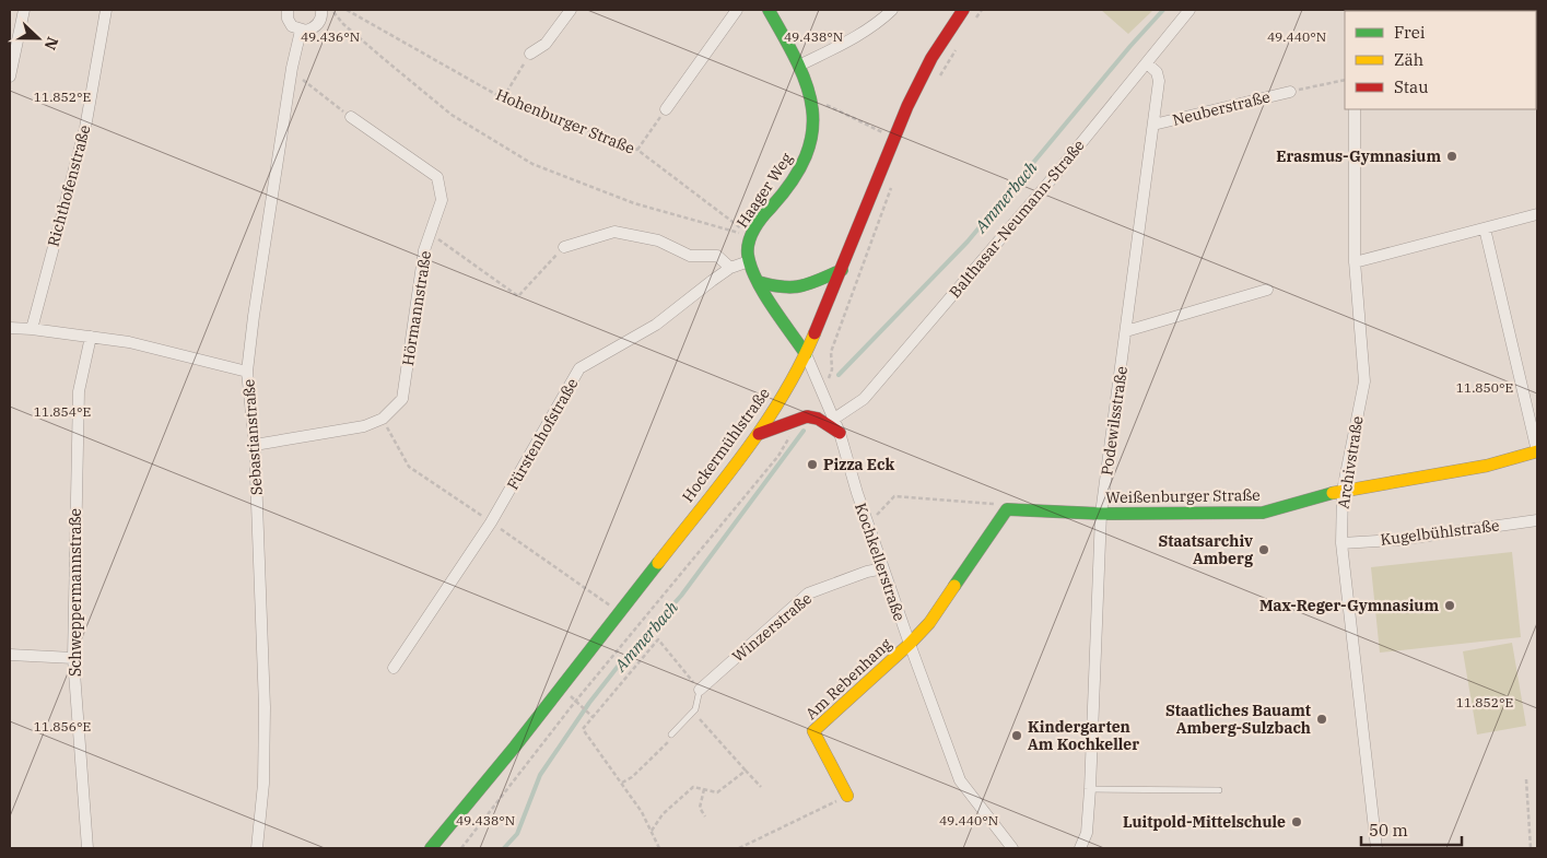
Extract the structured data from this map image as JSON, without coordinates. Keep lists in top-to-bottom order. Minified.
{"streets":{"street":["Neuberstraße","Richthofenstraße","Haager Weg","Balthasar-Neumann-Straße","Hörmannstraße","Podewilsstraße","Fürstenhofstraße","Sebastianstraße","Hockermühlstraße","Archivstraße","Weißenburger Straße","Kugelbühlstraße","Kochkellerstraße","Schweppermannstraße","Winzerstraße","Am Rebenhang"],"path":["Hohenburger Straße"]},"crossings":[["Neuberstraße","Podewilsstraße"],["Hohenburger Straße","Haager Weg"],["Haager Weg","Fürstenhofstraße"],["Balthasar-Neumann-Straße","Podewilsstraße"],["Balthasar-Neumann-Straße","Kochkellerstraße"],["Hörmannstraße","Sebastianstraße"],["Podewilsstraße","Weißenburger Straße"],["Hockermühlstraße","Kochkellerstraße"],["Archivstraße","Weißenburger Straße"],["Archivstraße","Kugelbühlstraße"],["Kochkellerstraße","Winzerstraße"],["Kochkellerstraße","Am Rebenhang"]],"water":["Ammerbach"],"places":["Erasmus-Gymnasium","Pizza Eck","Staatsarchiv Amberg","Max-Reger-Gymnasium","Staatliches Bauamt Amberg-Sulzbach","Kindergarten Am Kochkeller","Luitpold-Mittelschule"],"legend":["Frei","Zäh","Stau"],"scale_bar":"50 m","north":"right","coordinates":["49.436°N","49.438°N","49.440°N","11.852°E","11.850°E","11.854°E","11.856°E"]}
